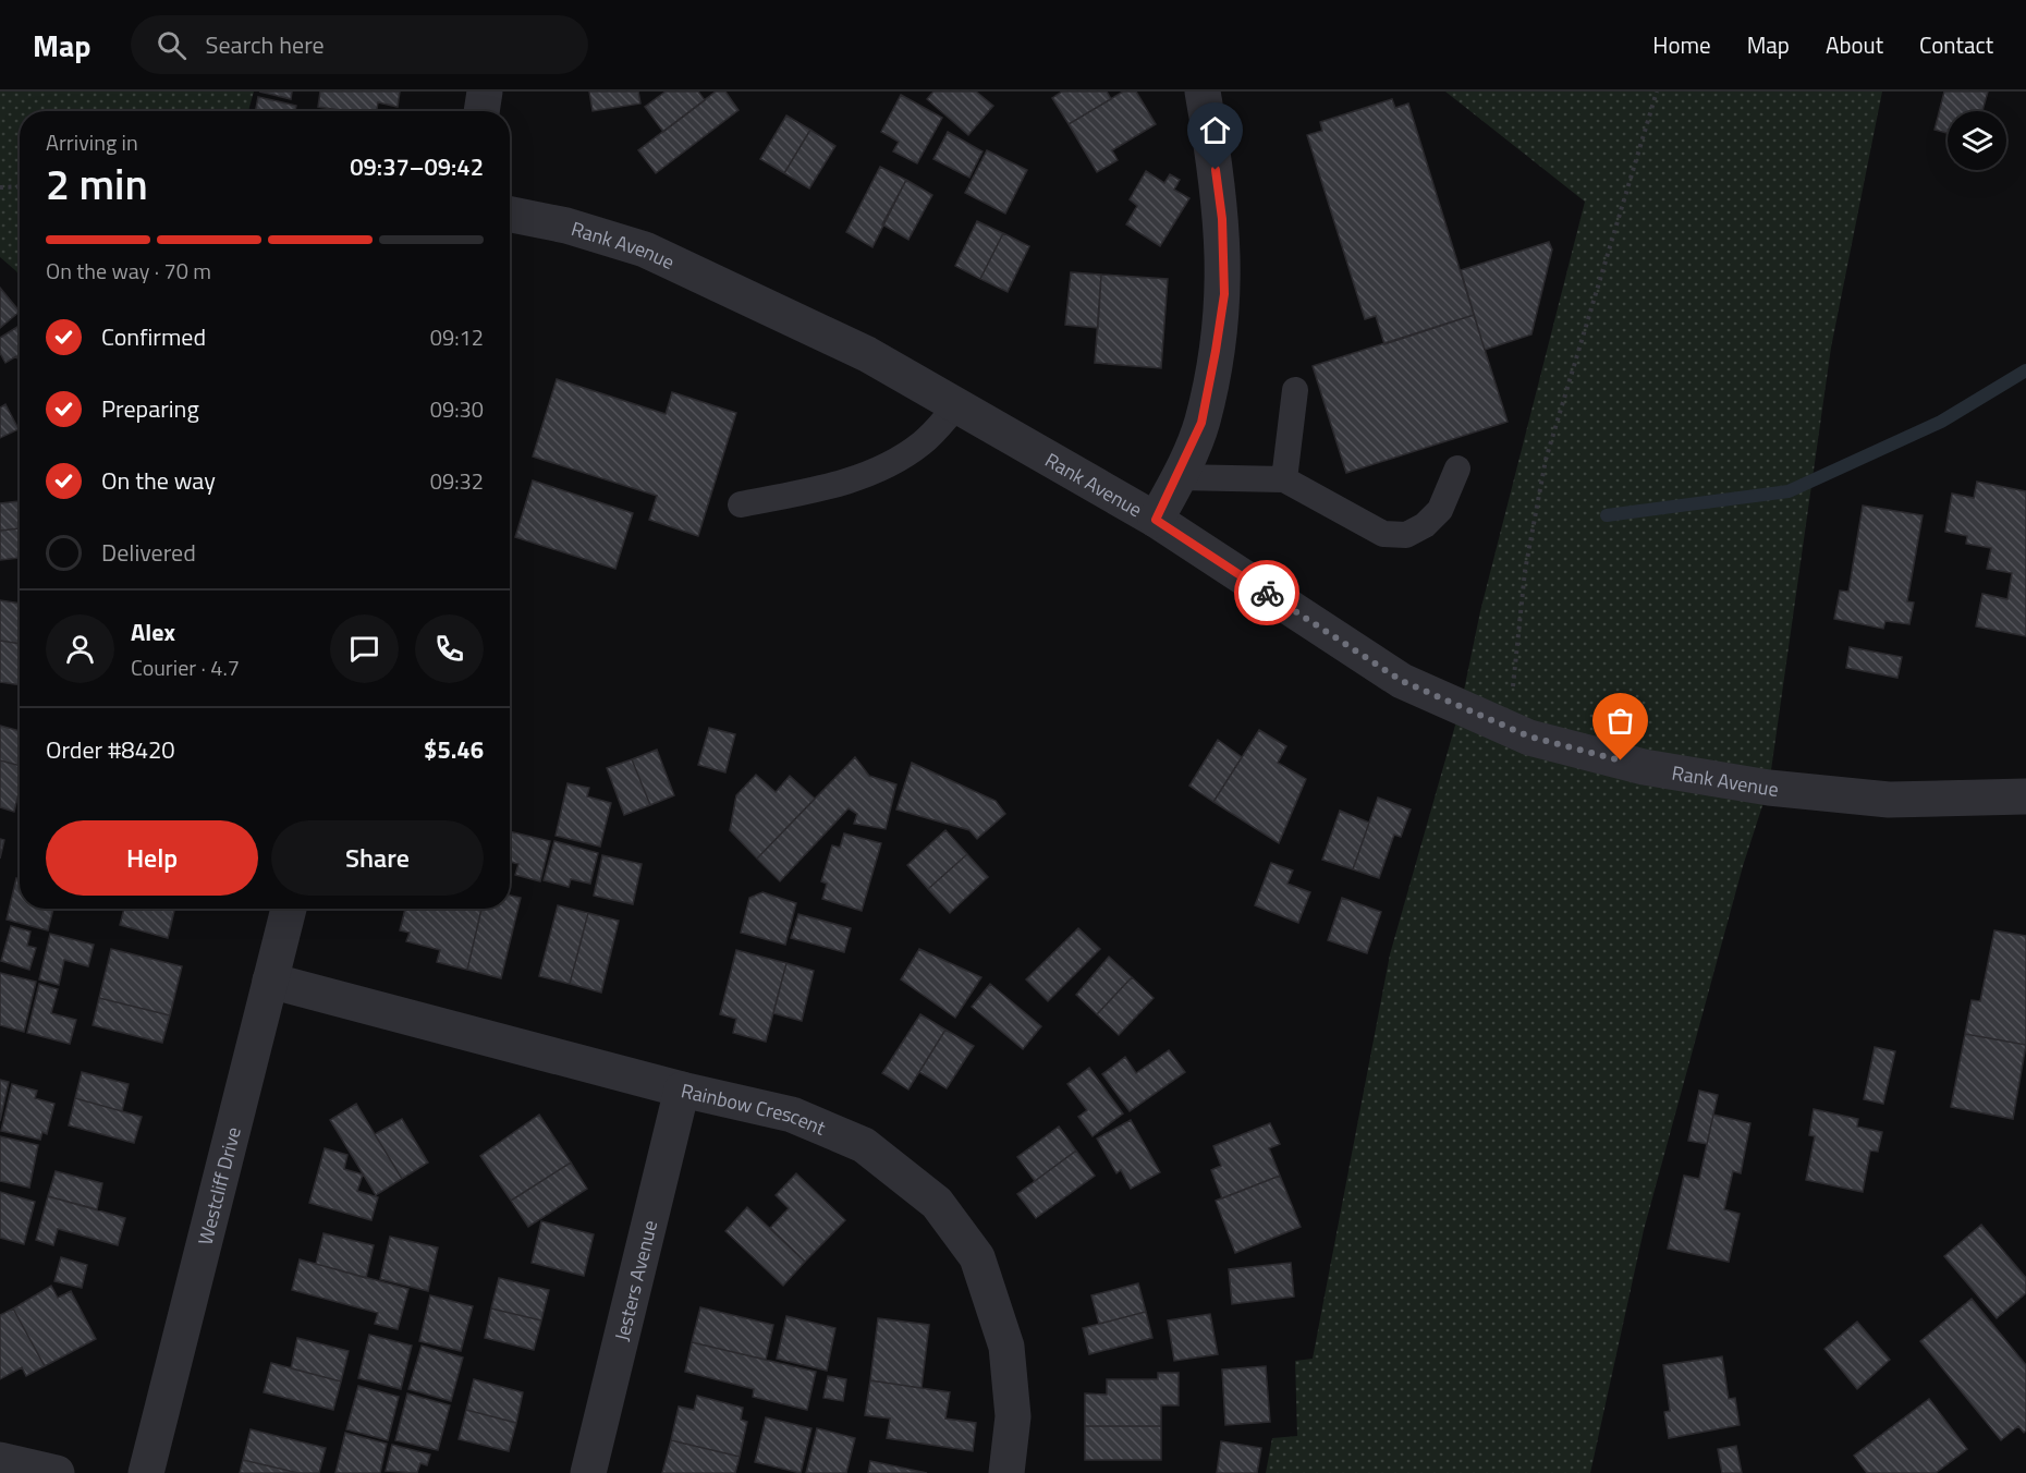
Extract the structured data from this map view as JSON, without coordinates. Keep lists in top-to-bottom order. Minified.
{"streets":{"street":["Rank Avenue","Rainbow Crescent","Westcliff Drive","Jesters Avenue"]},"crossings":[["Rainbow Crescent","Westcliff Drive"],["Rainbow Crescent","Jesters Avenue"]],"page":{"header":"Map","search":"Search here","nav":["Home","Map","About","Contact"],"heading":["2 min","Arriving in","09:37–09:42"],"panel":["Alex","Courier · 4.7","Order #8420","$5.46"],"bar":"On the way · 70 m","list":[["Confirmed","09:12"],["Preparing","09:30"],["On the way","09:32"],"Delivered"],"buttons":["Help","Share"]}}
